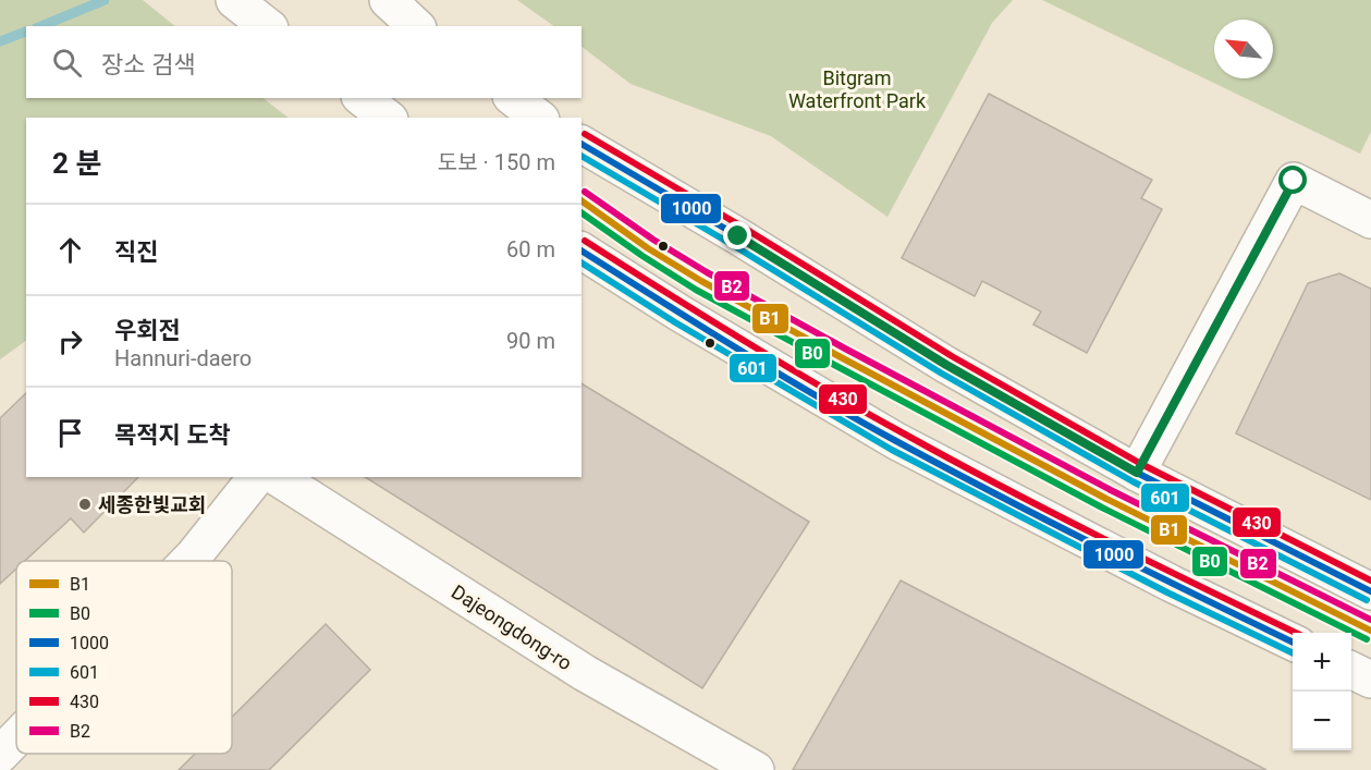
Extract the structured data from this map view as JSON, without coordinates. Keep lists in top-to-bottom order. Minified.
{"streets":{"street":["Dajeongdong-ro"]},"parks":["Bitgram Waterfront Park"],"places":["세종한빛교회"],"lines":["transit line 430","transit line 1000","transit line 601","transit line B2","transit line B1","transit line B0"],"legend":["B1","B0","1000","601","430","B2"],"north":"top left","page":{"search":"장소 검색","heading":["2 분","도보 · 150 m"],"list":[["직진","60 m"],["우회전","Hannuri-daero","90 m"],"목적지 도착"],"map_buttons":["+","−"]}}
